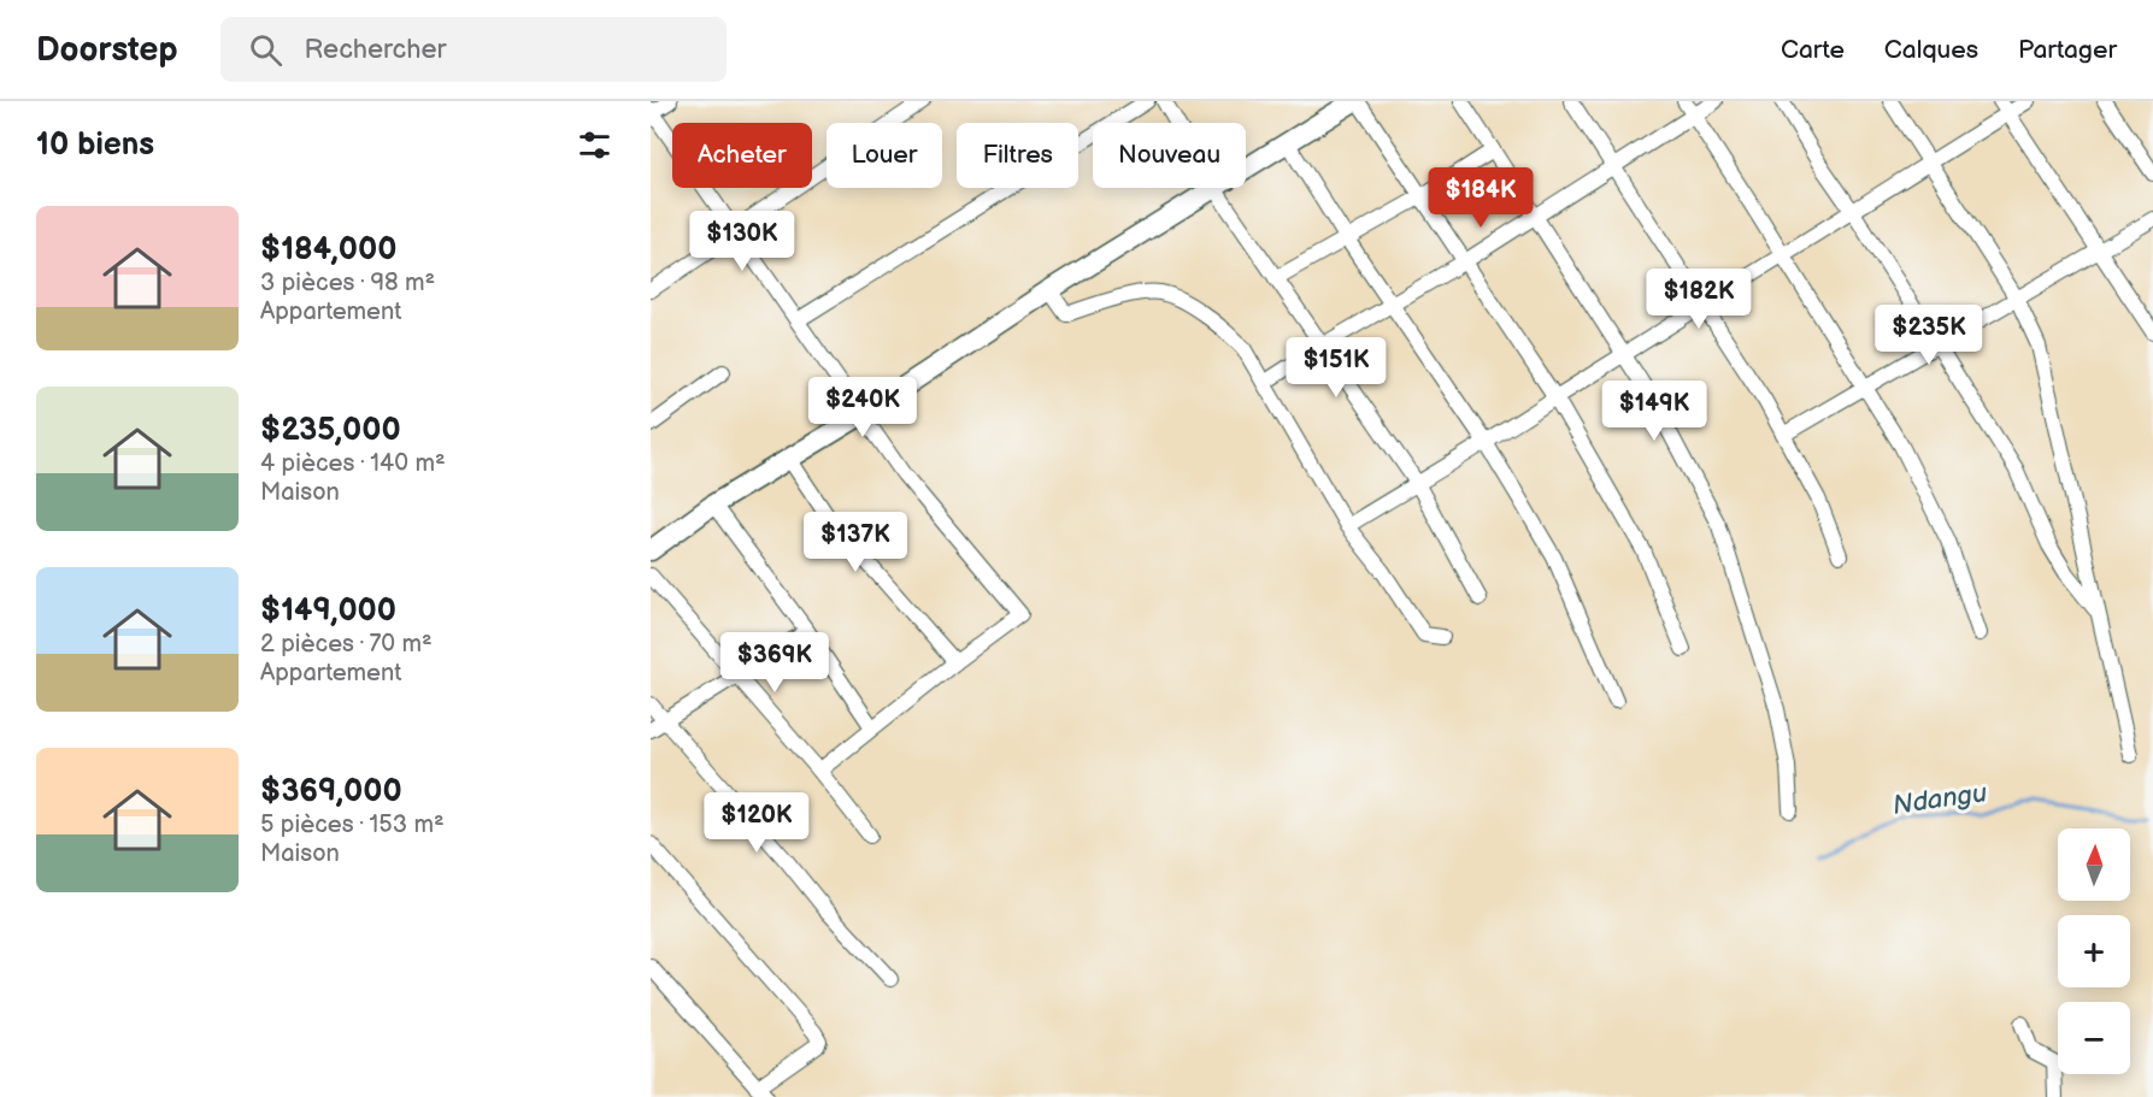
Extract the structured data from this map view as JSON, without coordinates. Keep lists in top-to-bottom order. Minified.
{"water":["Ndangu"],"north":"top","page":{"header":"Doorstep","search":"Rechercher","nav":["Carte","Calques","Partager"],"heading":"10 biens","chip":["Acheter","Louer","Filtres","Nouveau"],"price":["$184K","$130K","$182K","$235K","$151K","$240K","$149K","$137K","$369K","$120K"],"list":[{"name":"$184,000","note":"3 pièces · 98 m² · Appartement"},{"name":"$235,000","note":"4 pièces · 140 m² · Maison"},{"name":"$149,000","note":"2 pièces · 70 m² · Appartement"},{"name":"$369,000","note":"5 pièces · 153 m² · Maison"}],"map_buttons":["+","−"]}}
